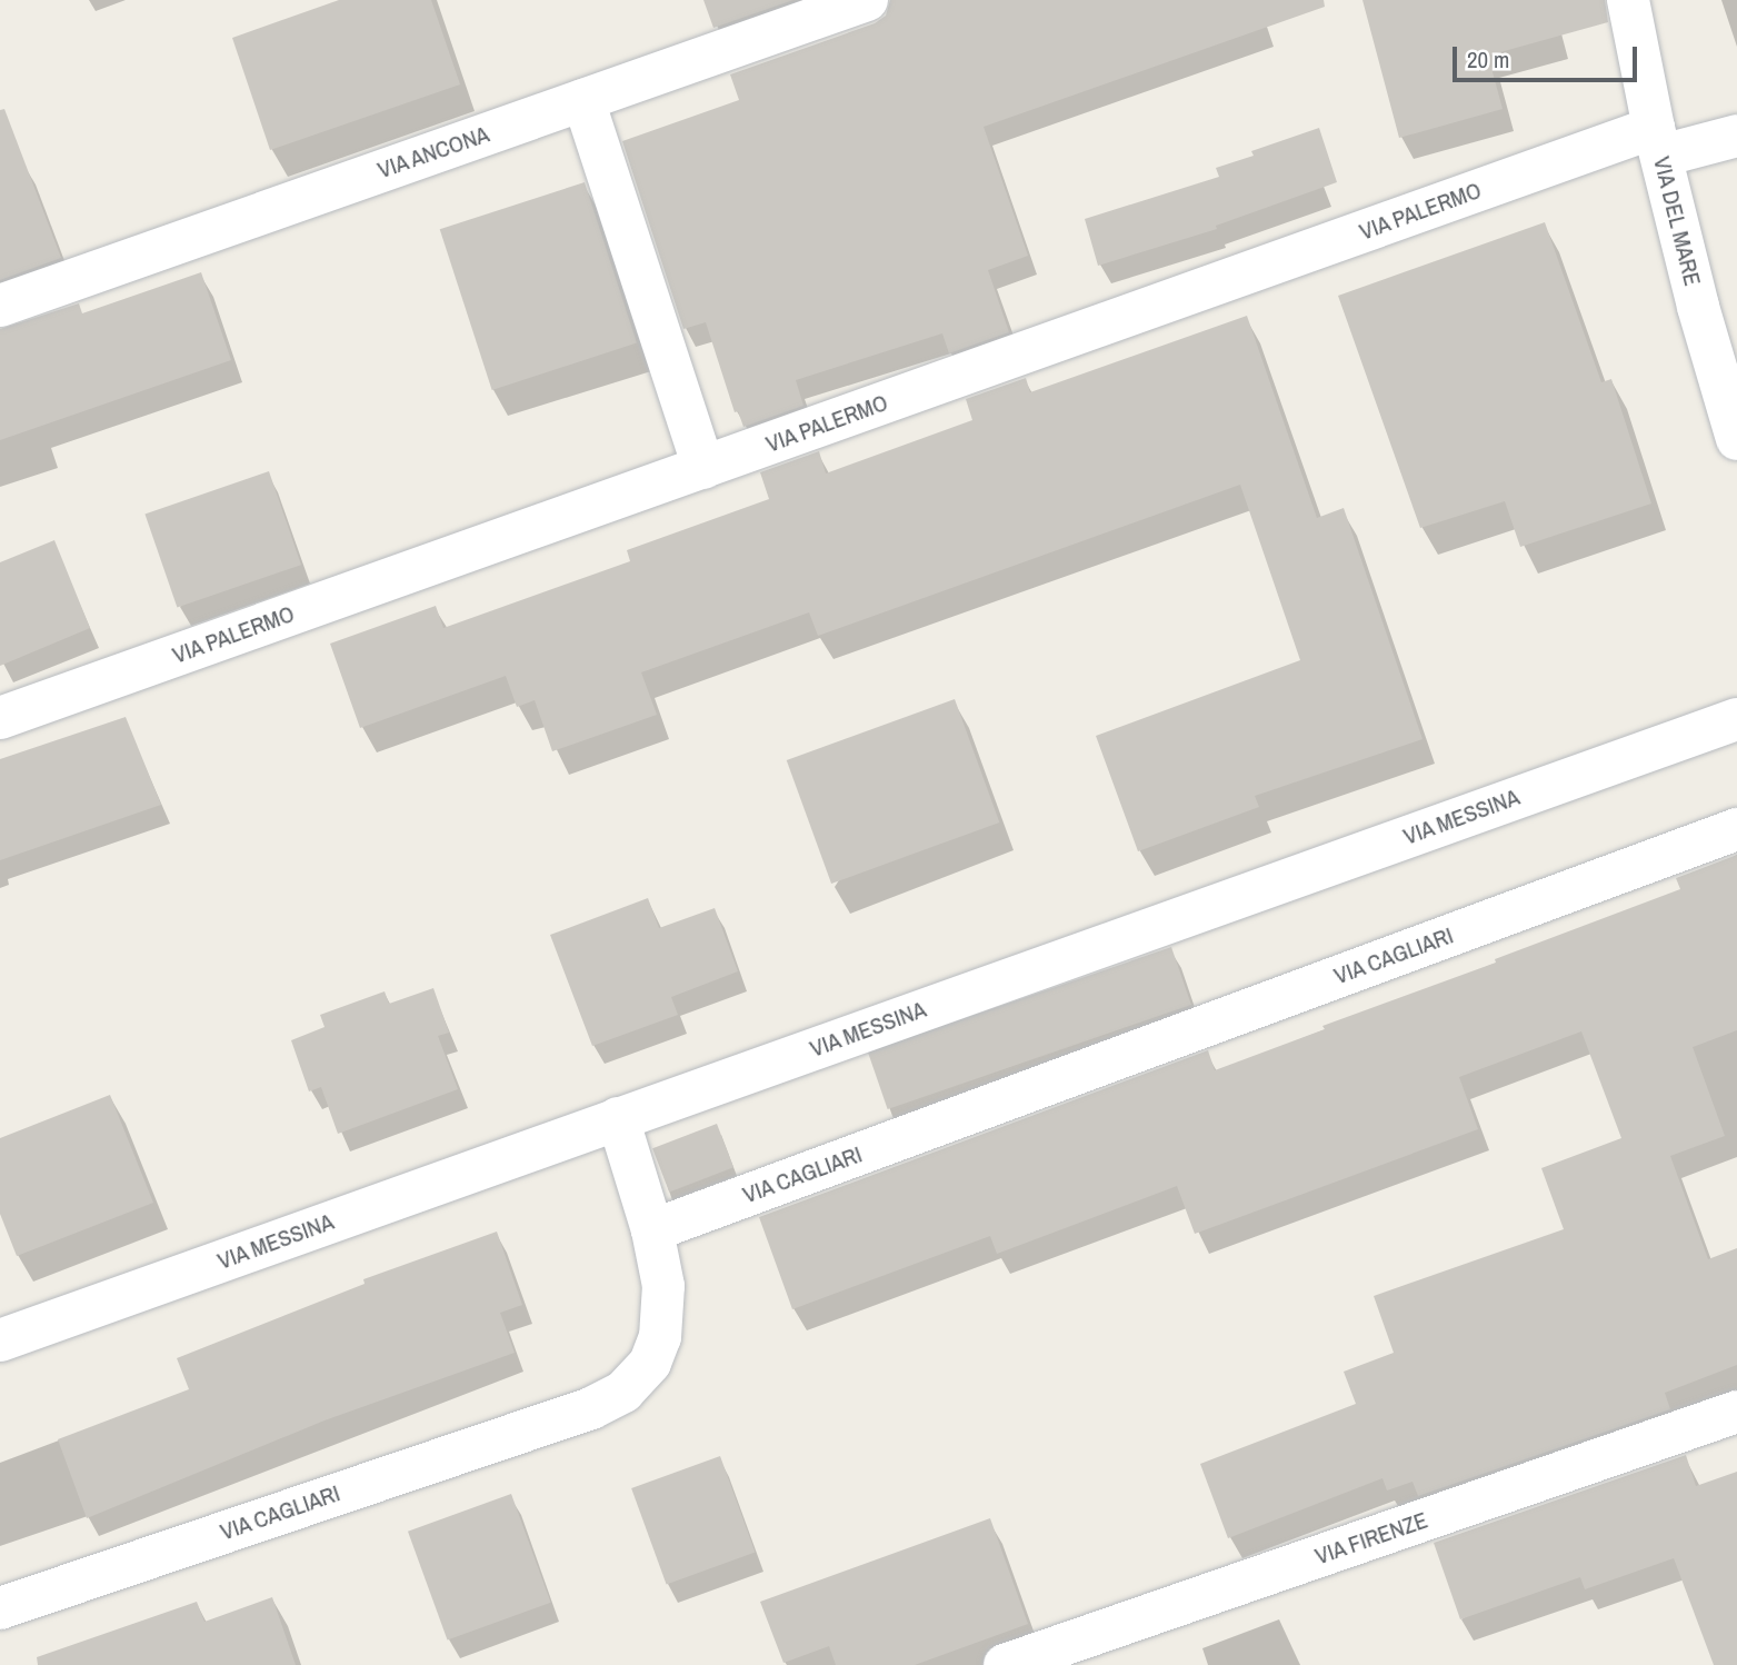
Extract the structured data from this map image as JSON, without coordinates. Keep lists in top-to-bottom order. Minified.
{"streets":{"street":["VIA ANCONA","VIA PALERMO","VIA DEL MARE","VIA MESSINA","VIA CAGLIARI","VIA FIRENZE"]},"crossings":[["VIA PALERMO","VIA DEL MARE"]],"scale_bar":"20 m"}
